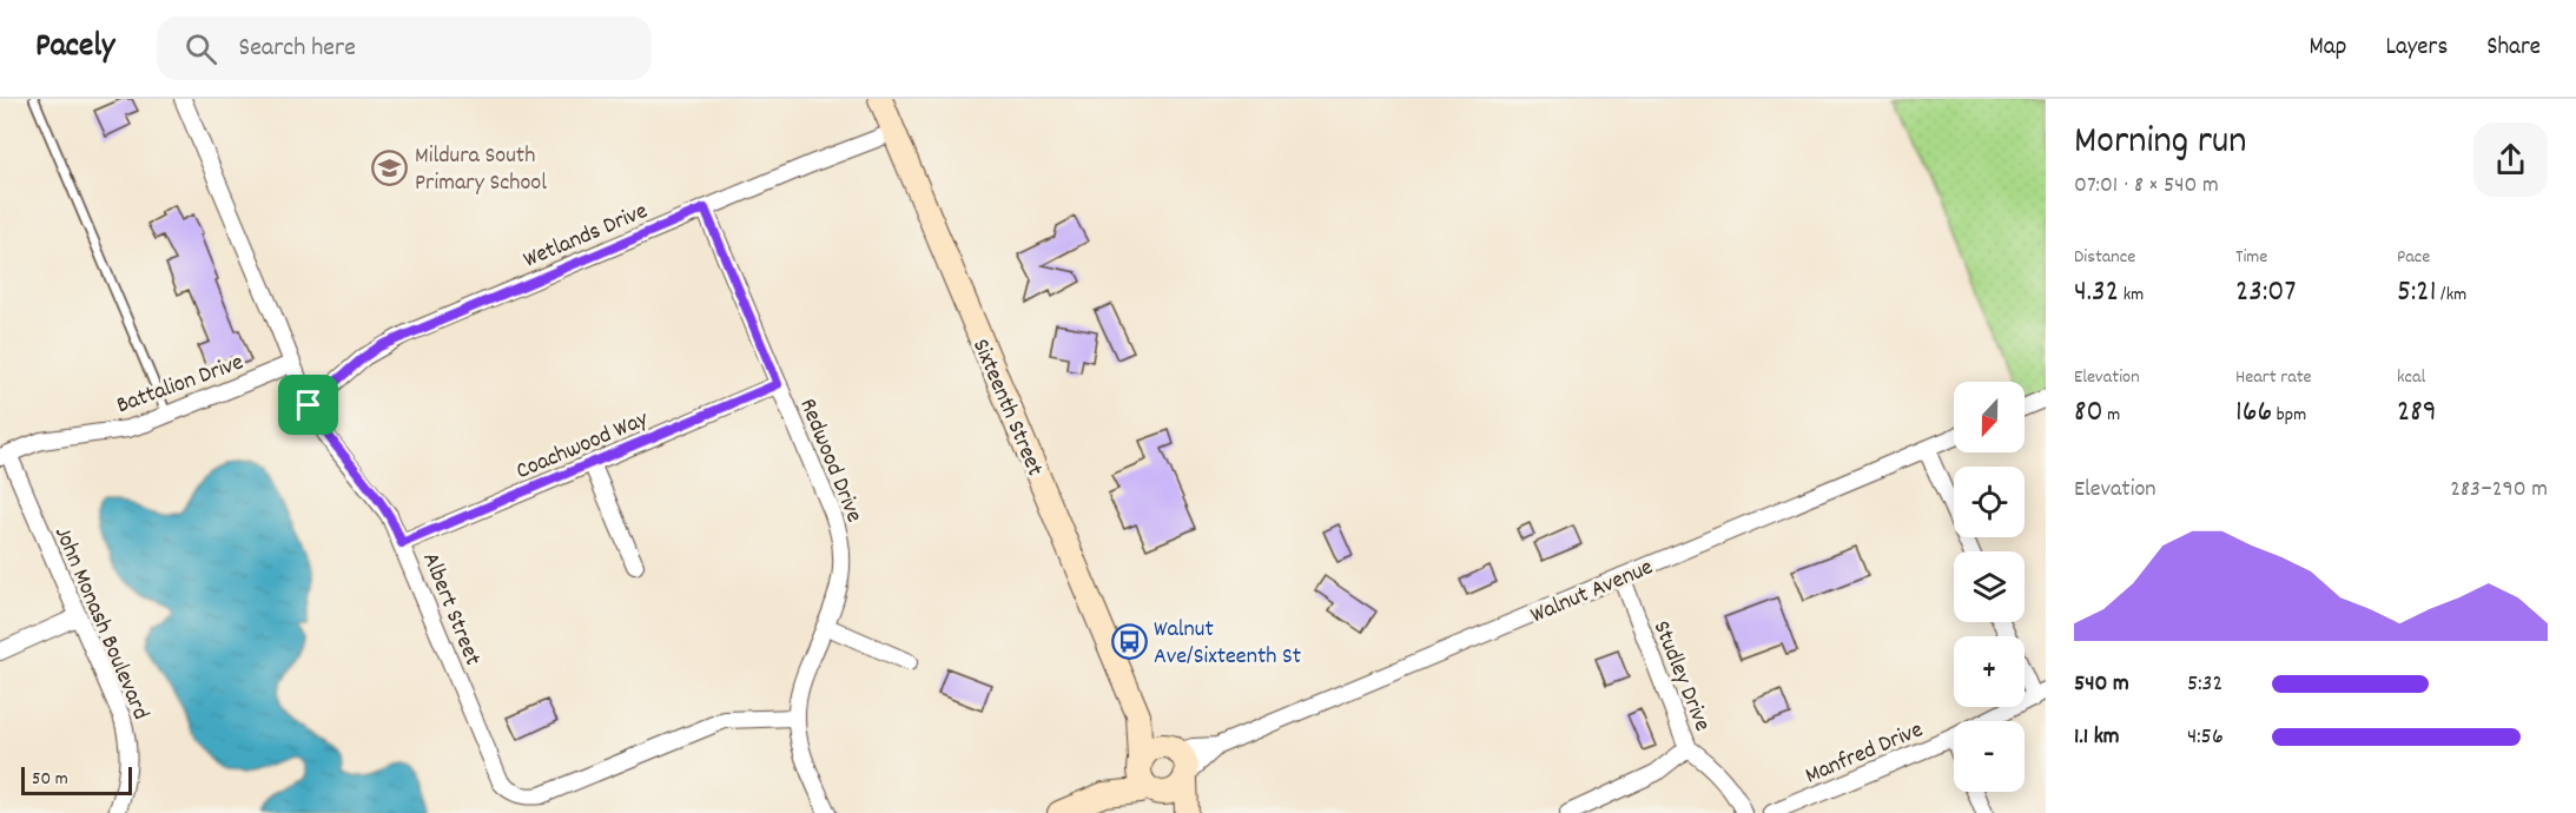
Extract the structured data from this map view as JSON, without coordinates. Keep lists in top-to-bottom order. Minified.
{"streets":{"street":["Wetlands Drive","Battalion Drive","Sixteenth Street","Coachwood Way","Redwood Drive","Walnut Avenue","Albert Street","John Monash Boulevard","Studley Drive","Manfred Drive"]},"crossings":[["Wetlands Drive","Sixteenth Street"],["Wetlands Drive","Redwood Drive"],["Wetlands Drive","Albert Street"],["Battalion Drive","Albert Street"],["Battalion Drive","John Monash Boulevard"],["Sixteenth Street","Walnut Avenue"],["Coachwood Way","Redwood Drive"],["Coachwood Way","Albert Street"],["Redwood Drive","Albert Street"],["Walnut Avenue","Studley Drive"]],"places":{"school or university":["Mildura South Primary School"],"bus stop":["Walnut Ave/Sixteenth St"]},"scale_bar":"50 m","north":"bottom","page":{"header":"Pacely","search":"Search here","nav":["Map","Layers","Share"],"heading":["Morning run","07:01 · 8 × 540 m"],"stats":[["Distance","4.32 km"],["Time","23:07"],["Pace","5:21 /km"],["Elevation","80 m"],["Heart rate","166 bpm"],["kcal","289"]],"map_buttons":["+","−"],"chart":["Elevation","283–290 m"],"list":[{"name":"540 m","note":"5:32"},{"name":"1.1 km","note":"4:56"}],"scale":"50 m"}}
